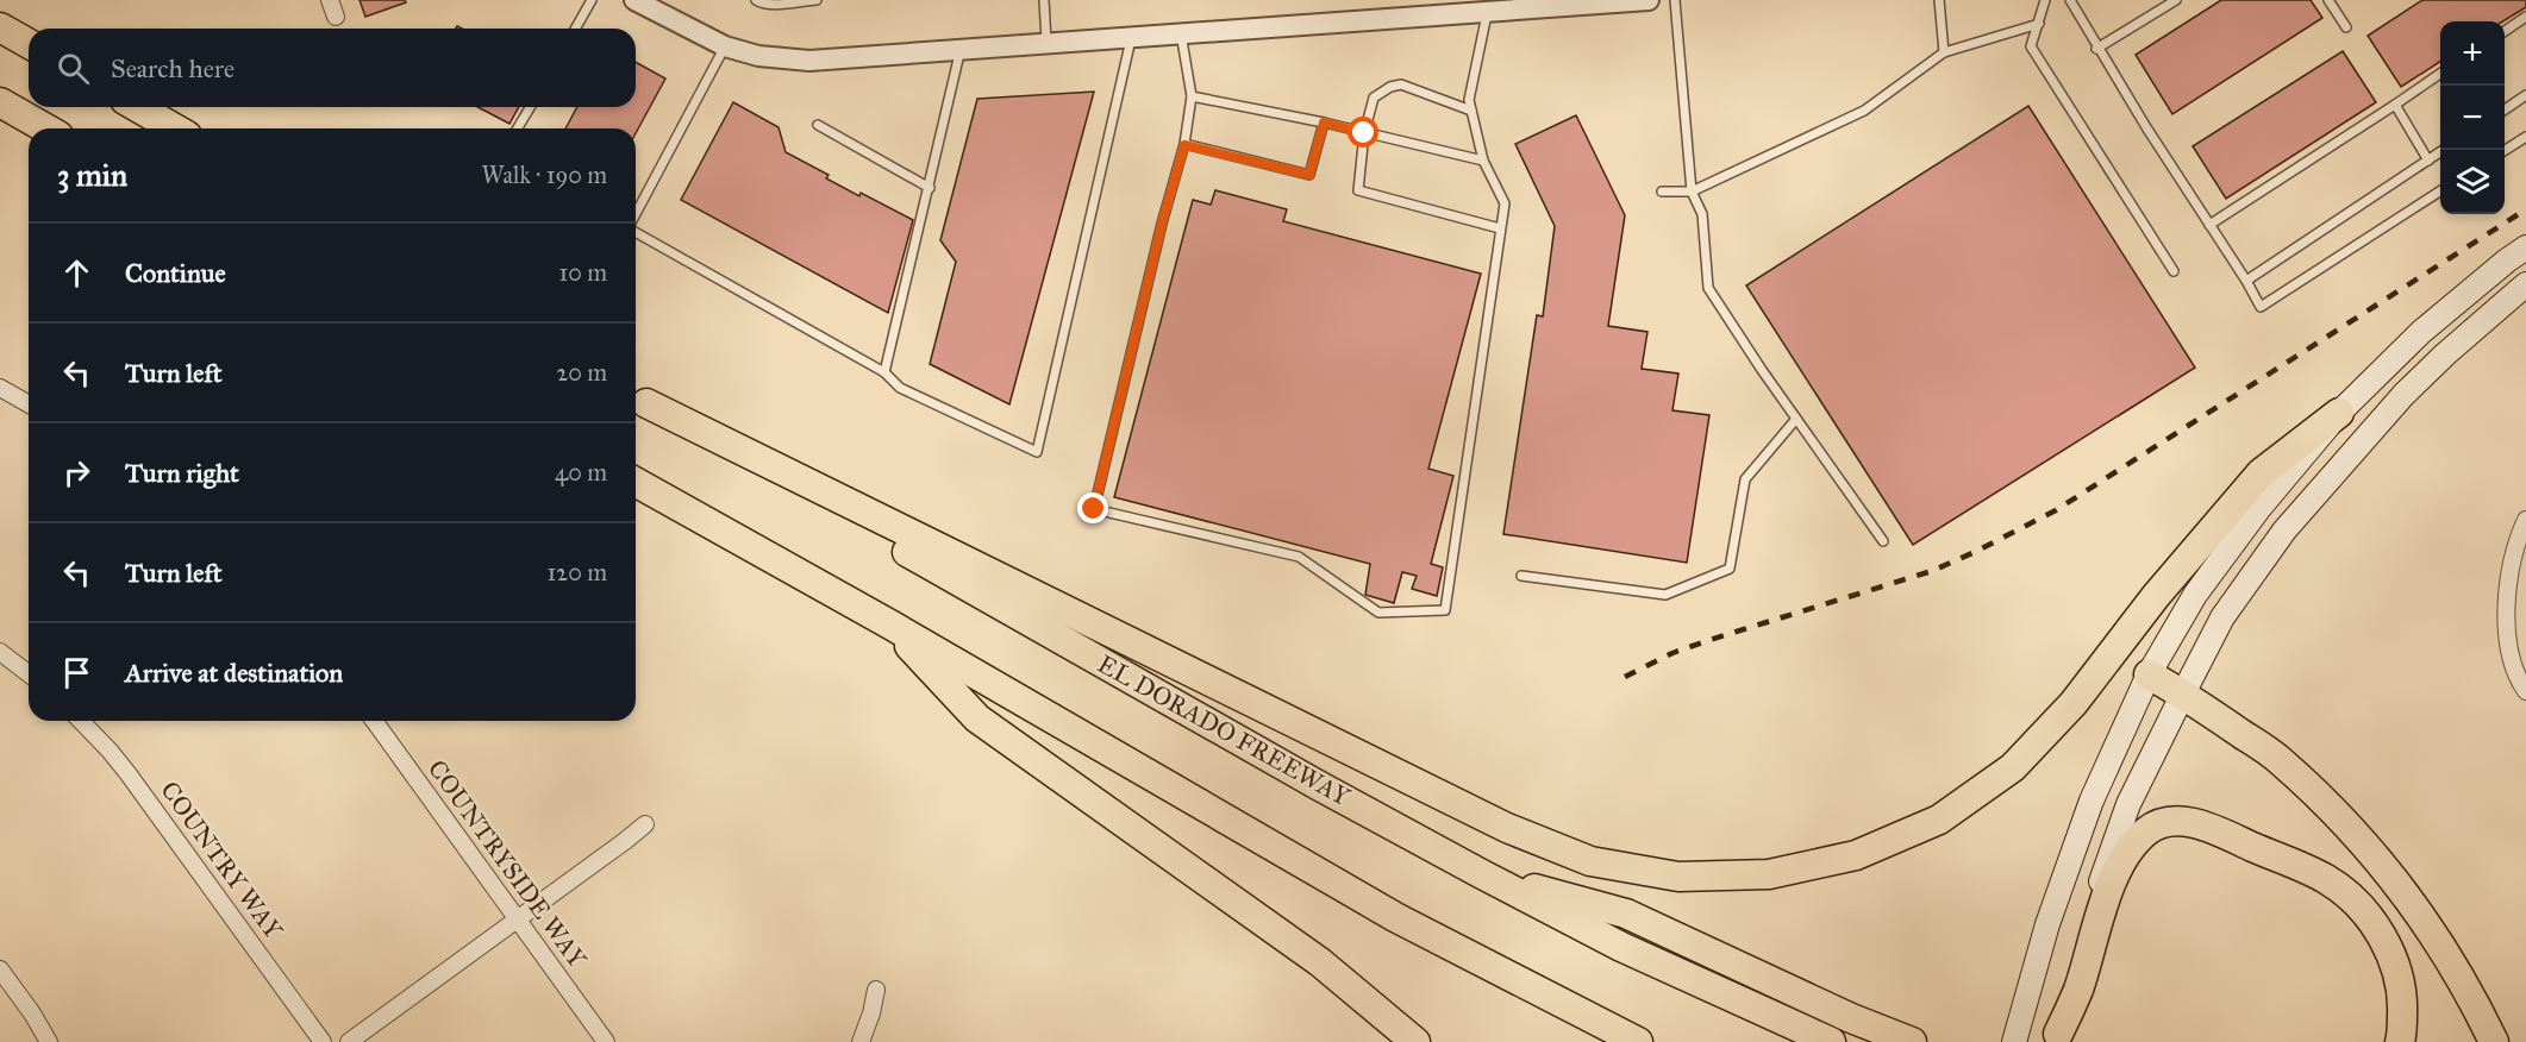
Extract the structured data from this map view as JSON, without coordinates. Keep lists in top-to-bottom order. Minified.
{"streets":{"highway":["EL DORADO FREEWAY"],"street":["COUNTRY WAY","COUNTRYSIDE WAY"]},"page":{"map_buttons":["+","−"],"search":"Search here","heading":["3 min","Walk · 190 m"],"list":[["Continue","10 m"],["Turn left","20 m"],["Turn right","40 m"],["Turn left","120 m"],"Arrive at destination"]}}
